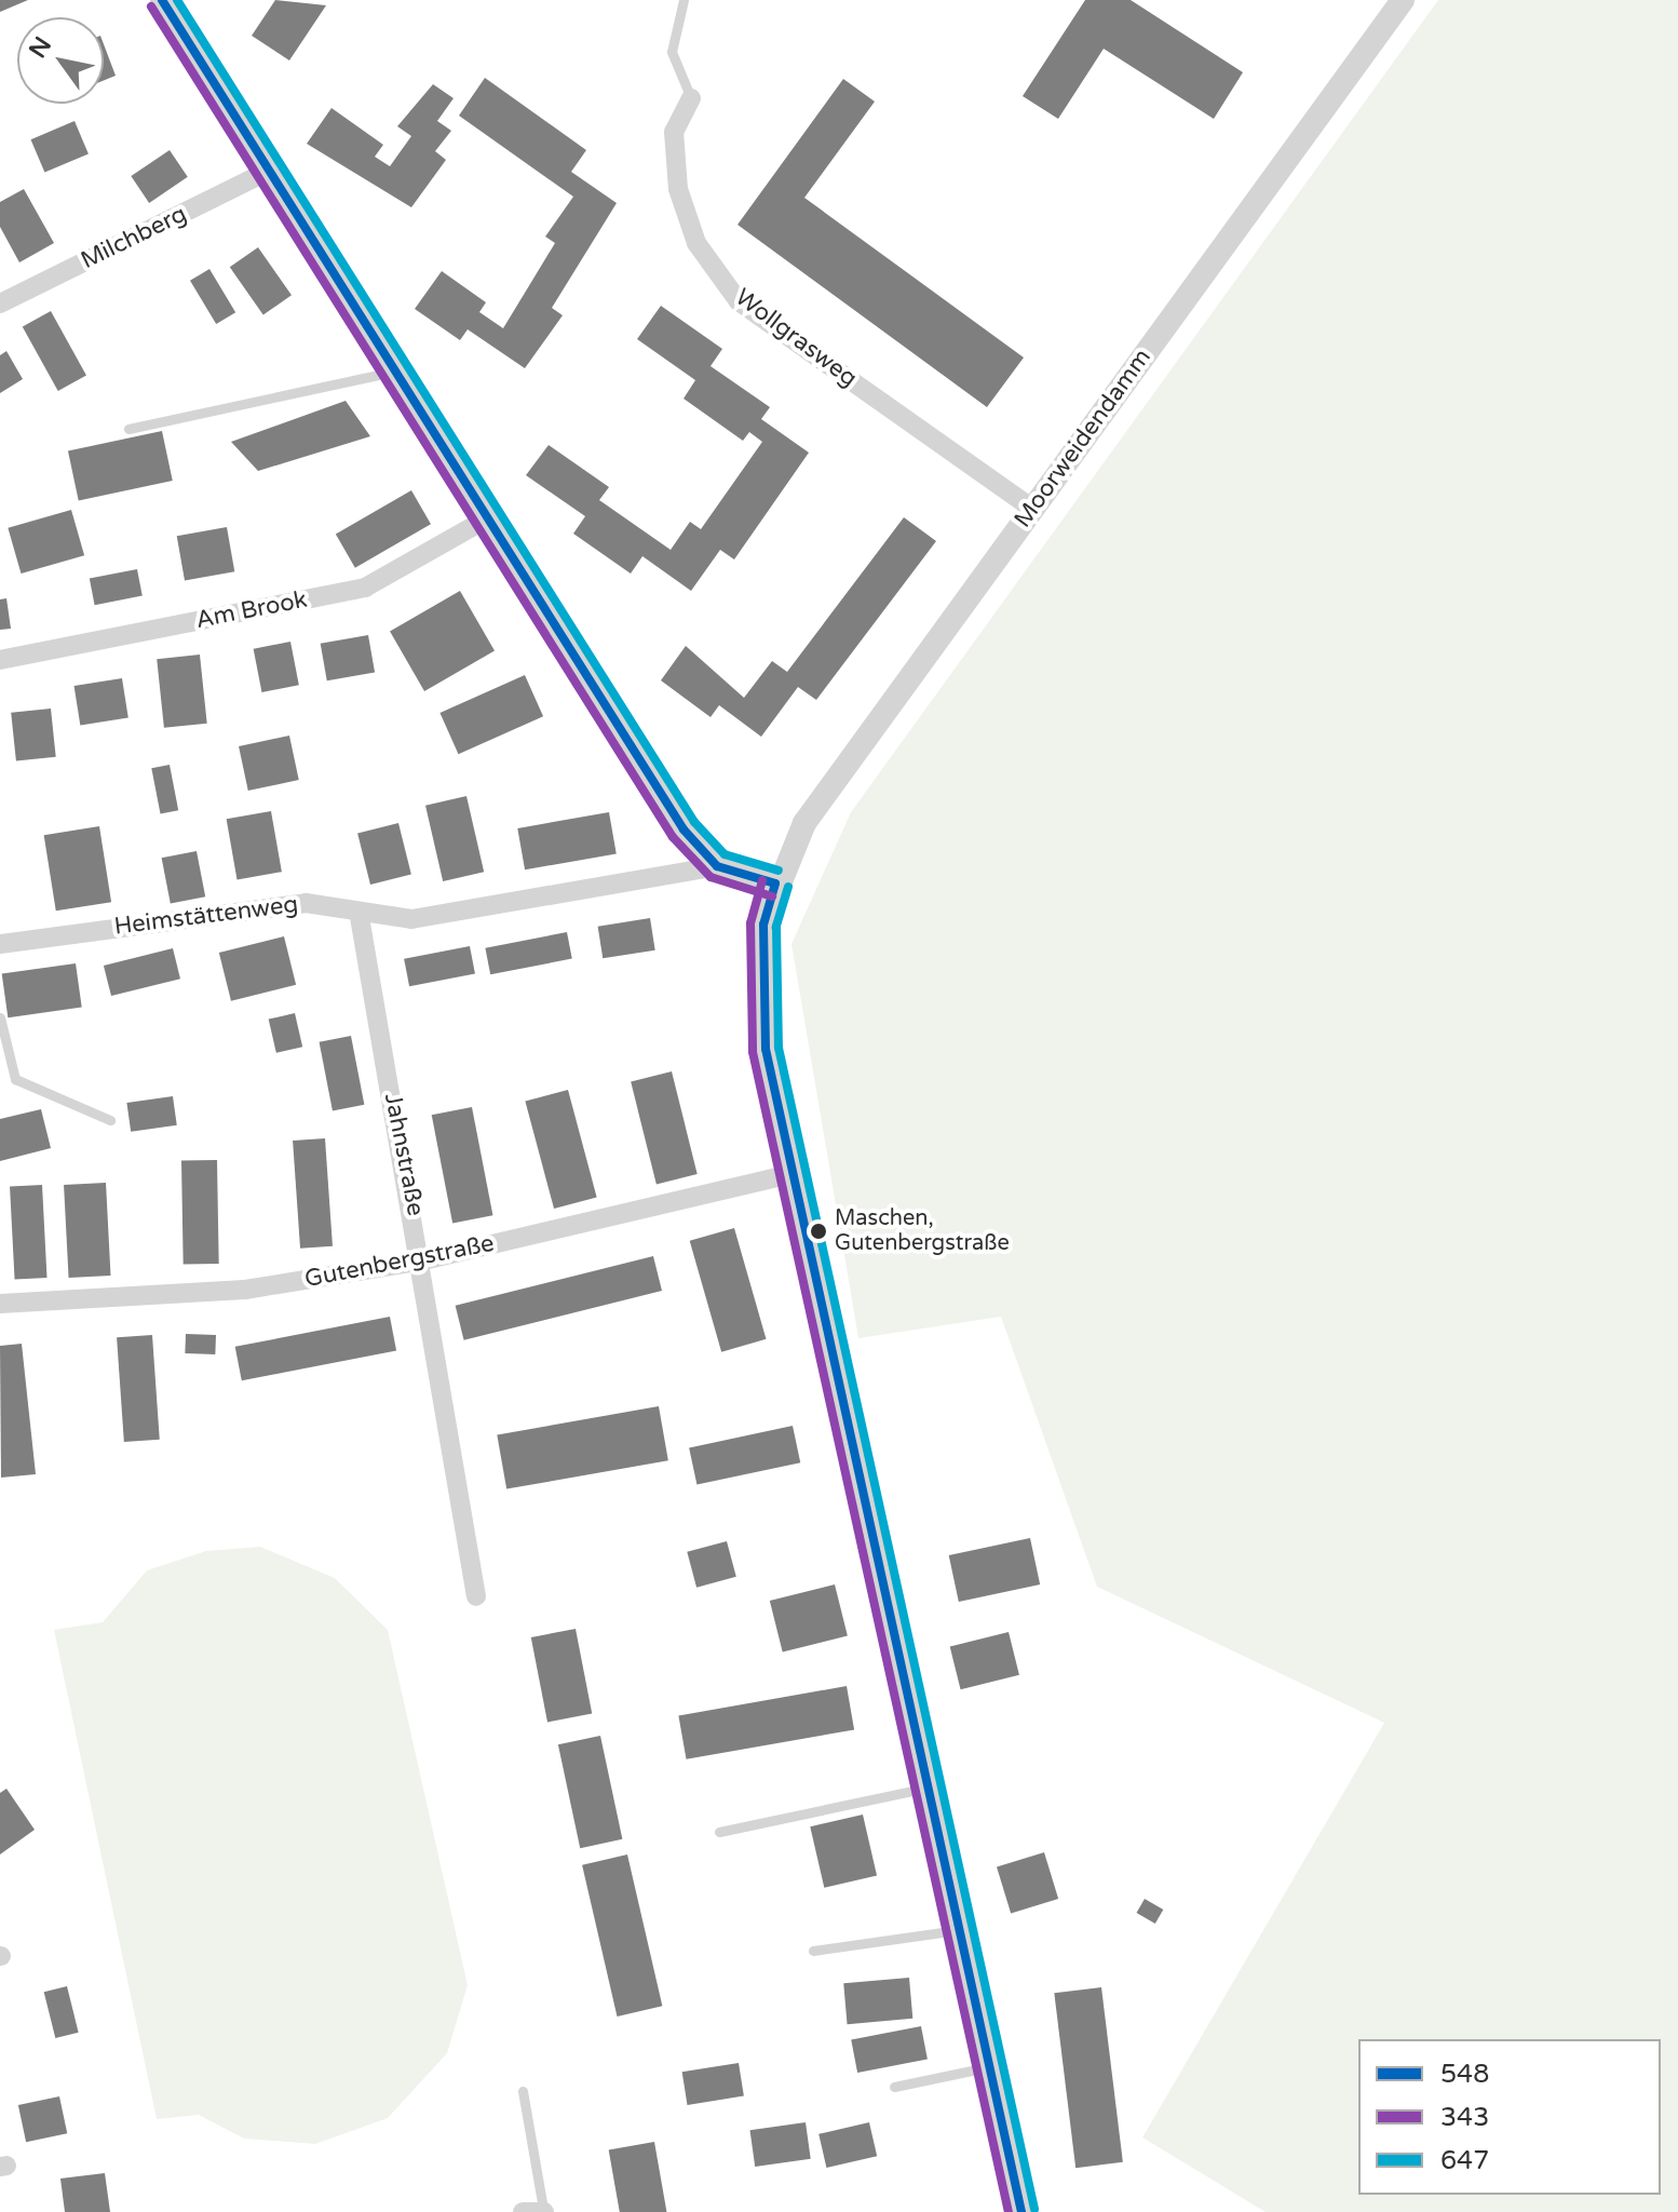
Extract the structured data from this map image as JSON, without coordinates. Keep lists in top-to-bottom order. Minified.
{"streets":{"street":["Milchberg","Wollgrasweg","Moorweidendamm","Am Brook","Heimstättenweg","Jahnstraße","Gutenbergstraße"]},"crossings":[["Wollgrasweg","Moorweidendamm"],["Moorweidendamm","Gutenbergstraße"],["Heimstättenweg","Jahnstraße"],["Jahnstraße","Gutenbergstraße"]],"places":["Maschen, Gutenbergstraße"],"lines":["transit line 548","transit line 647","transit line 343"],"legend":["548","343","647"],"north":"top left"}
